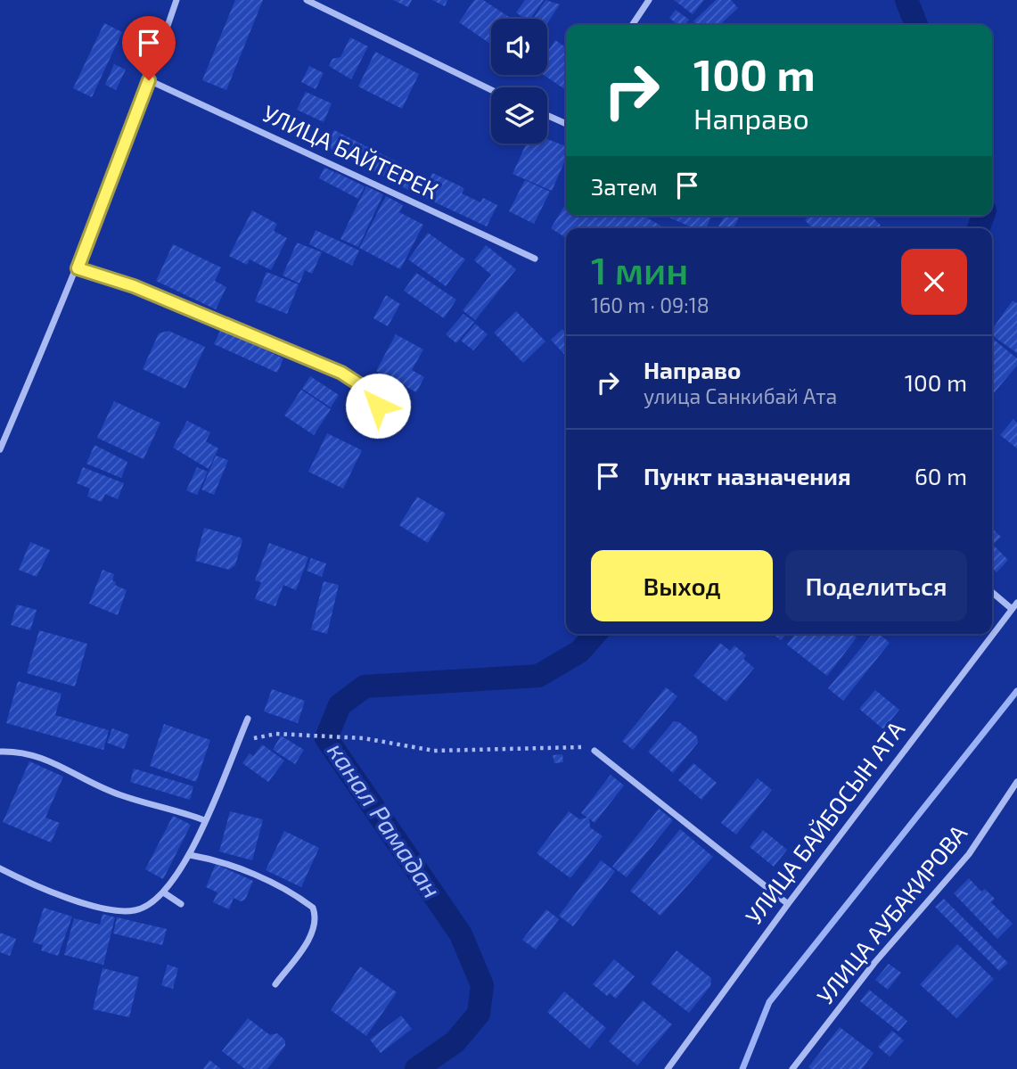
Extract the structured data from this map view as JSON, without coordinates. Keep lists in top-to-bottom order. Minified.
{"streets":{"street":["УЛИЦА БАЙТЕРЕК","УЛИЦА БАЙБОСЫН АТА","УЛИЦА АУБАКИРОВА"]},"water":["канал Рамадан"],"page":{"turn":["100 m","Направо"],"then":"Затем","heading":["1 мин","160 m · 09:18"],"list":[{"name":"Направо","note":"улица Санкибай Ата","value":"100 m"},{"name":"Пункт назначения","value":"60 m"}],"buttons":["Выход","Поделиться"]}}
